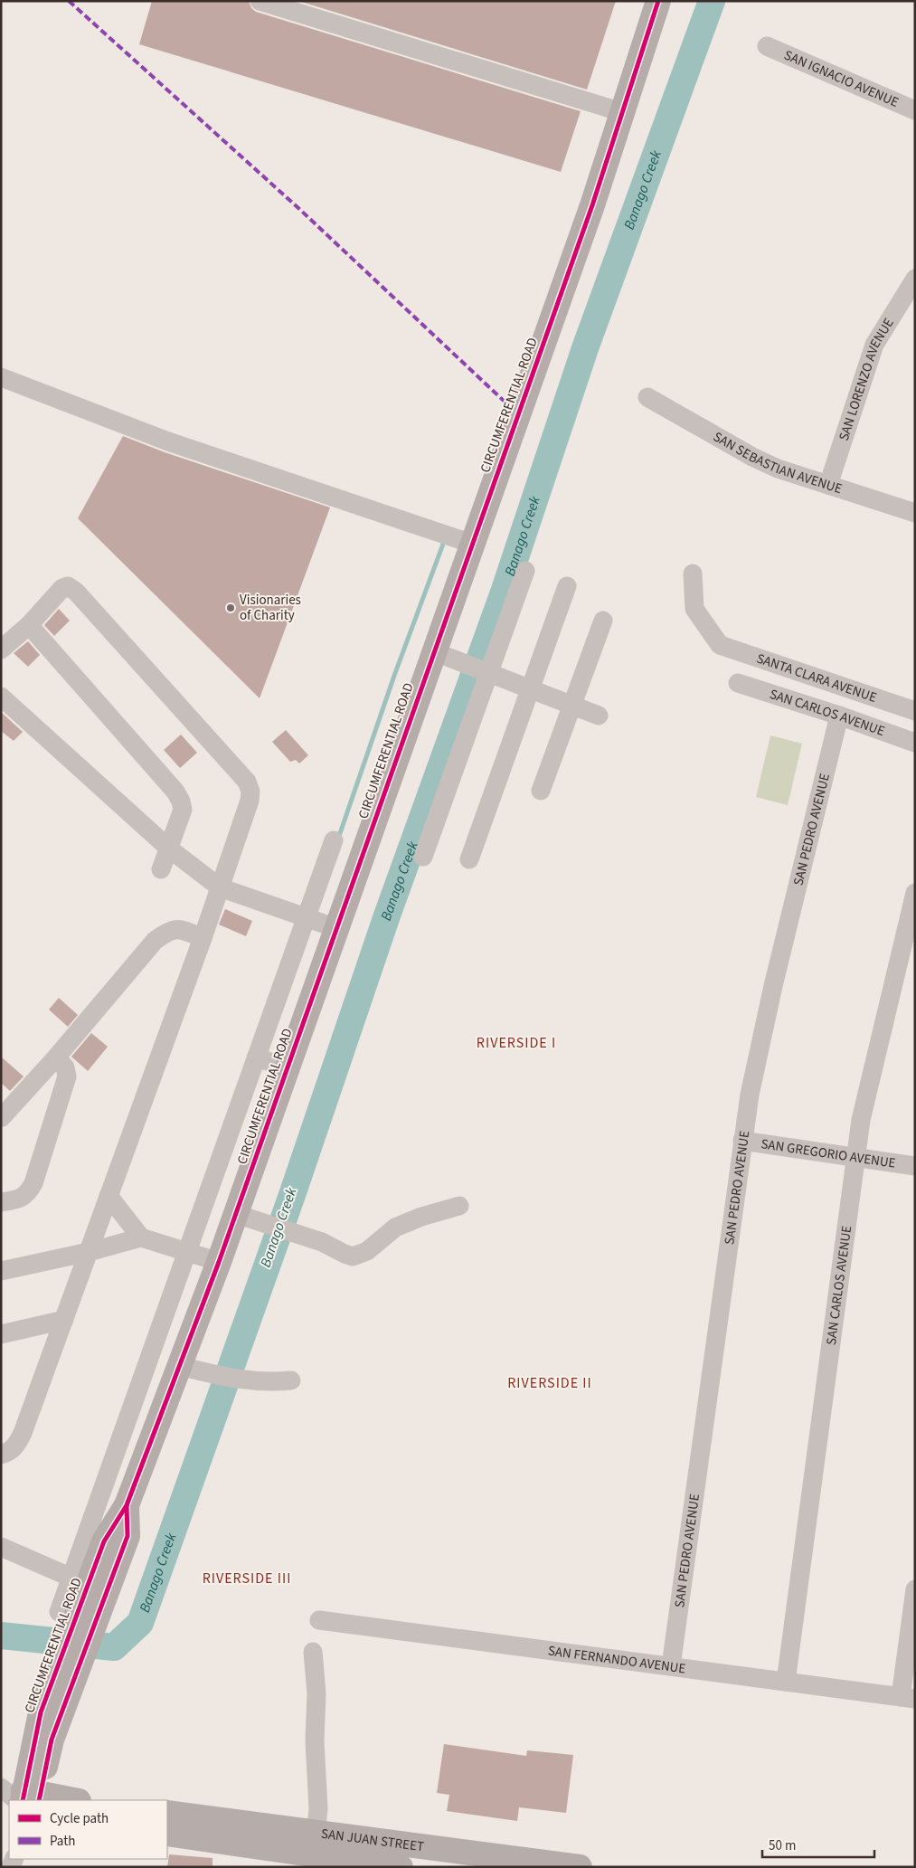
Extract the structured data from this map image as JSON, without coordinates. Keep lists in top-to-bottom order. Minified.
{"streets":{"main road":["CIRCUMFERENTIAL ROAD","SAN JUAN STREET"],"street":["SAN IGNACIO AVENUE","SAN LORENZO AVENUE","SAN SEBASTIAN AVENUE","SANTA CLARA AVENUE","SAN CARLOS AVENUE","SAN PEDRO AVENUE","SAN GREGORIO AVENUE","SAN FERNANDO AVENUE"]},"crossings":[["SAN LORENZO AVENUE","SAN SEBASTIAN AVENUE"],["SAN CARLOS AVENUE","SAN PEDRO AVENUE"],["SAN CARLOS AVENUE","SAN GREGORIO AVENUE"],["SAN CARLOS AVENUE","SAN FERNANDO AVENUE"],["SAN PEDRO AVENUE","SAN GREGORIO AVENUE"],["SAN PEDRO AVENUE","SAN FERNANDO AVENUE"]],"districts":["RIVERSIDE I","RIVERSIDE II","RIVERSIDE III"],"water":["Banago Creek"],"places":["Visionaries of Charity"],"legend":["Cycle path","Path"],"scale_bar":"50 m"}
